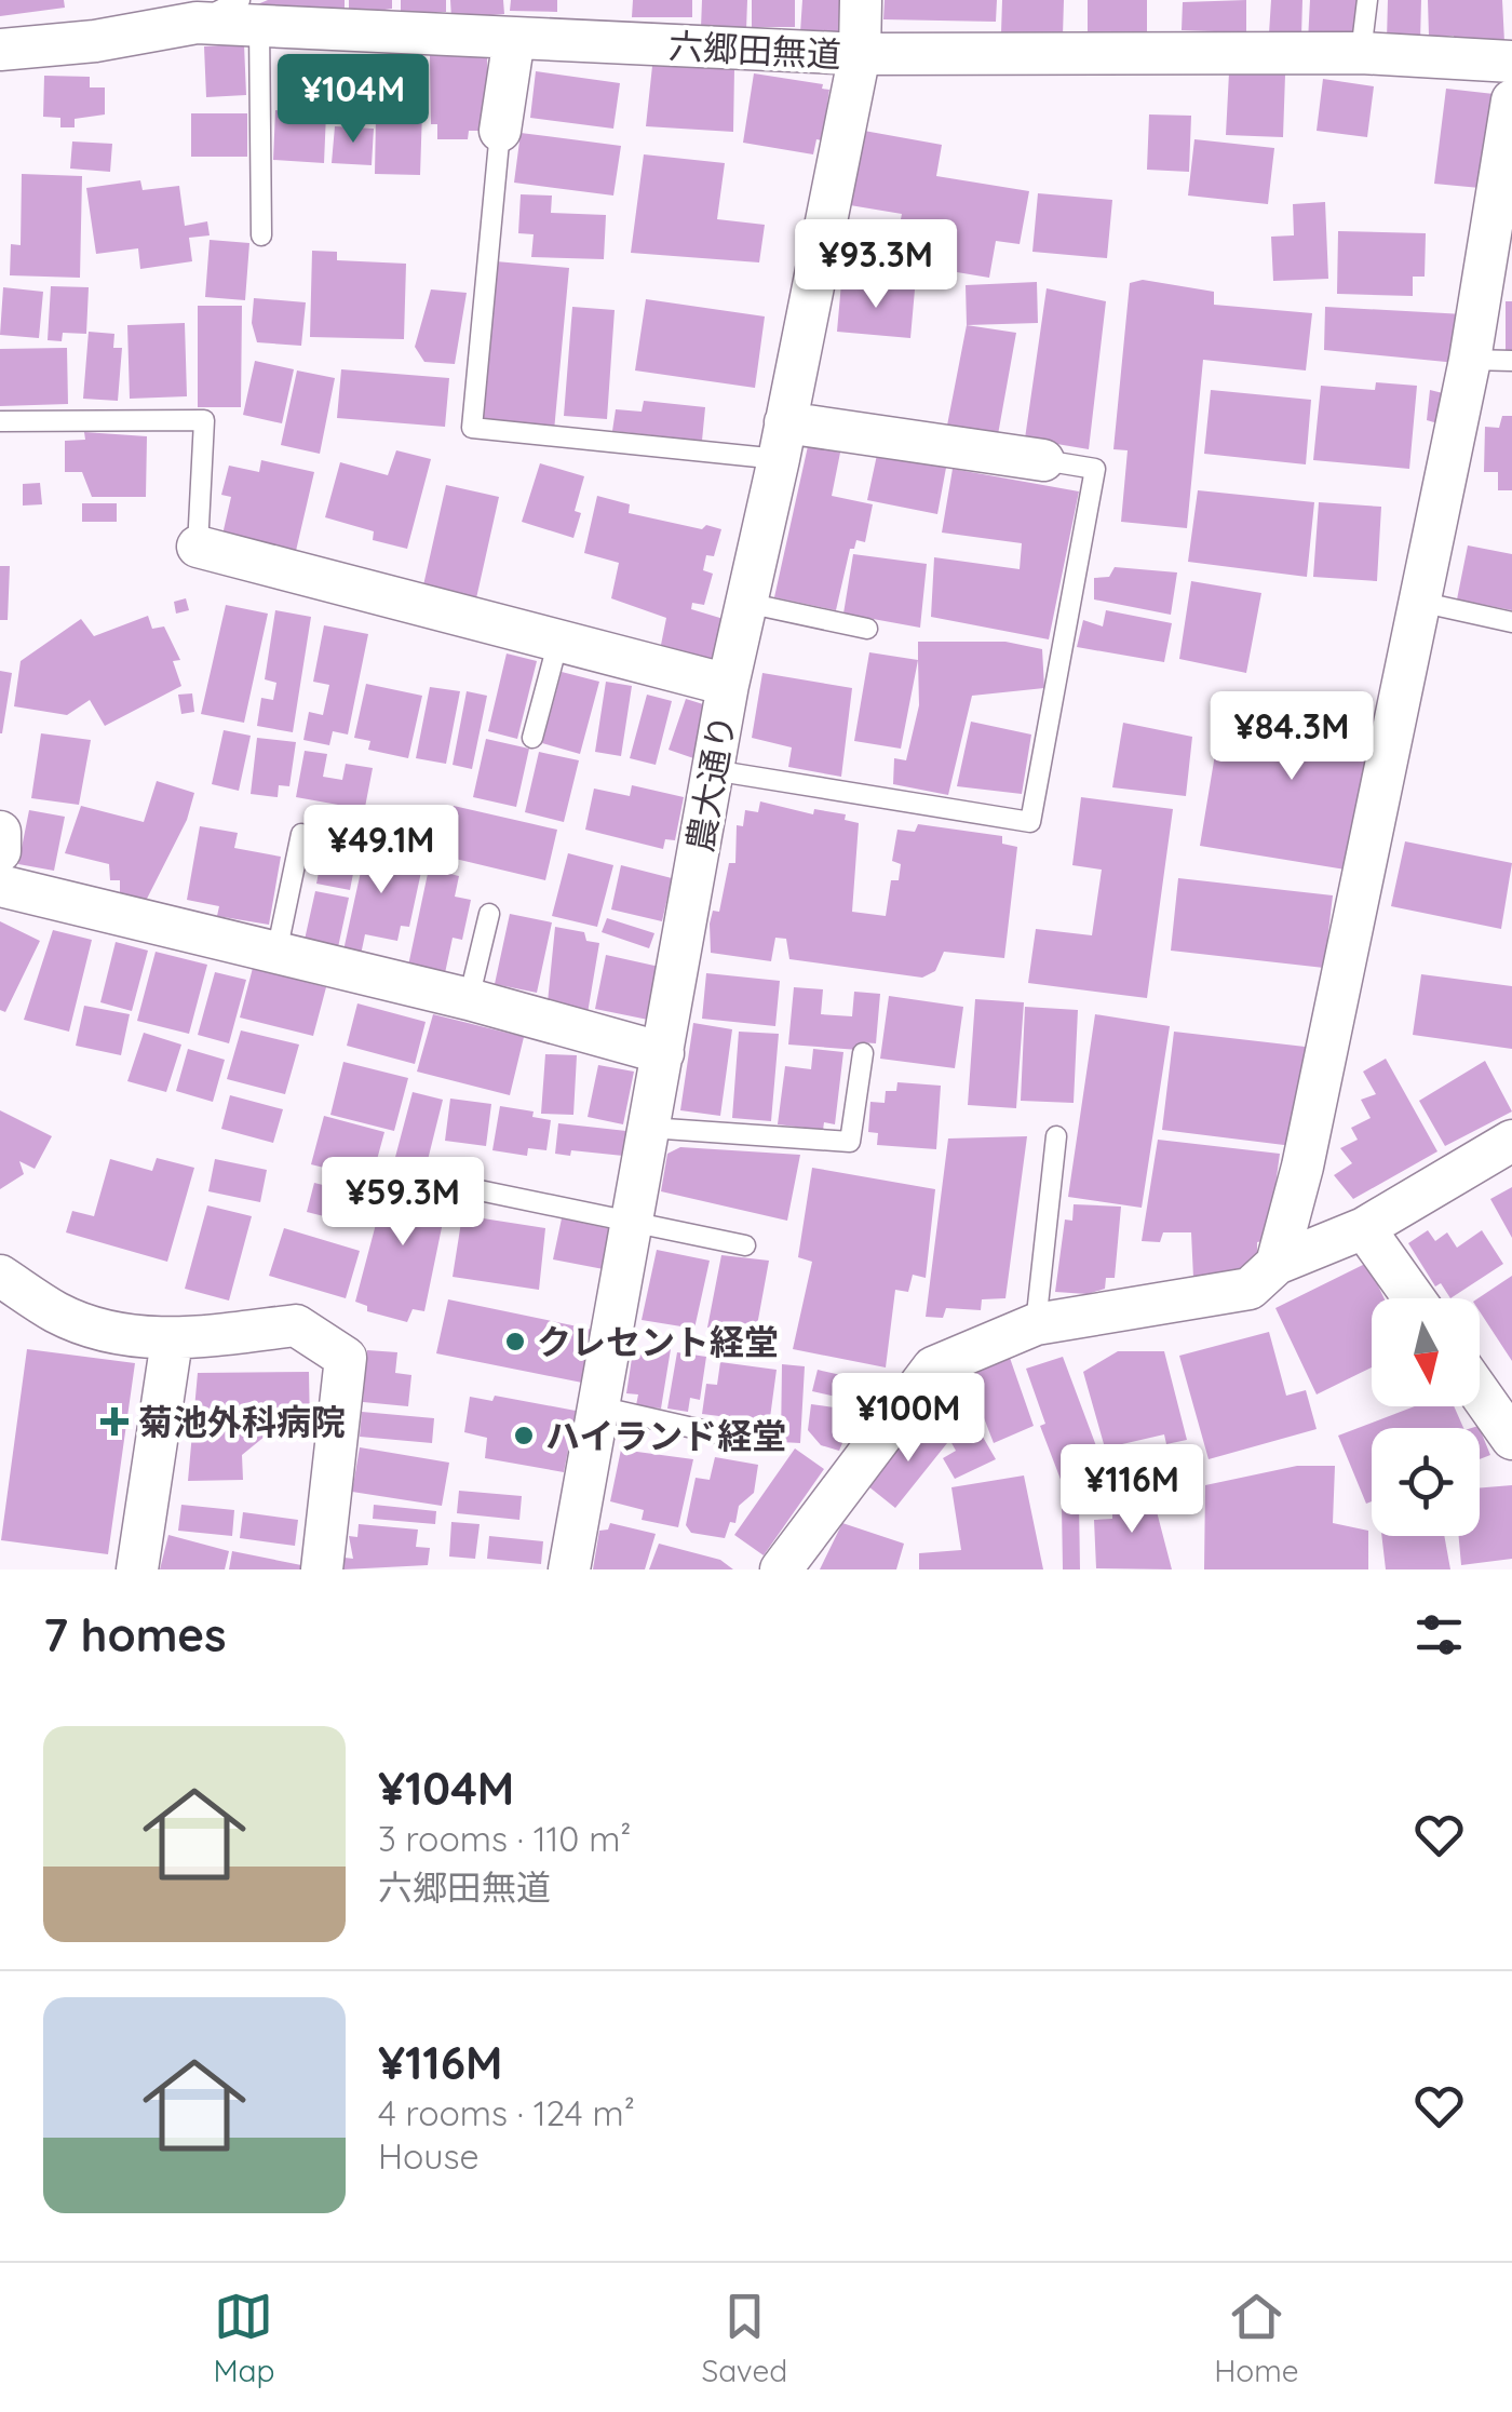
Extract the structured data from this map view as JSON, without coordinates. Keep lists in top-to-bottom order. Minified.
{"streets":{"street":["六郷田無道","農大通り"]},"crossings":[["六郷田無道","農大通り"]],"places":{"other":["クレセント経堂","ハイランド経堂"],"health":["菊池外科病院"]},"north":"bottom","page":{"price":["¥104M","¥93.3M","¥84.3M","¥49.1M","¥59.3M","¥100M","¥116M"],"heading":"7 homes","list":[{"name":"¥104M","note":"3 rooms · 110 m² · 六郷田無道"},{"name":"¥116M","note":"4 rooms · 124 m² · House"}],"tabs":["Map","Saved","Home"]}}
